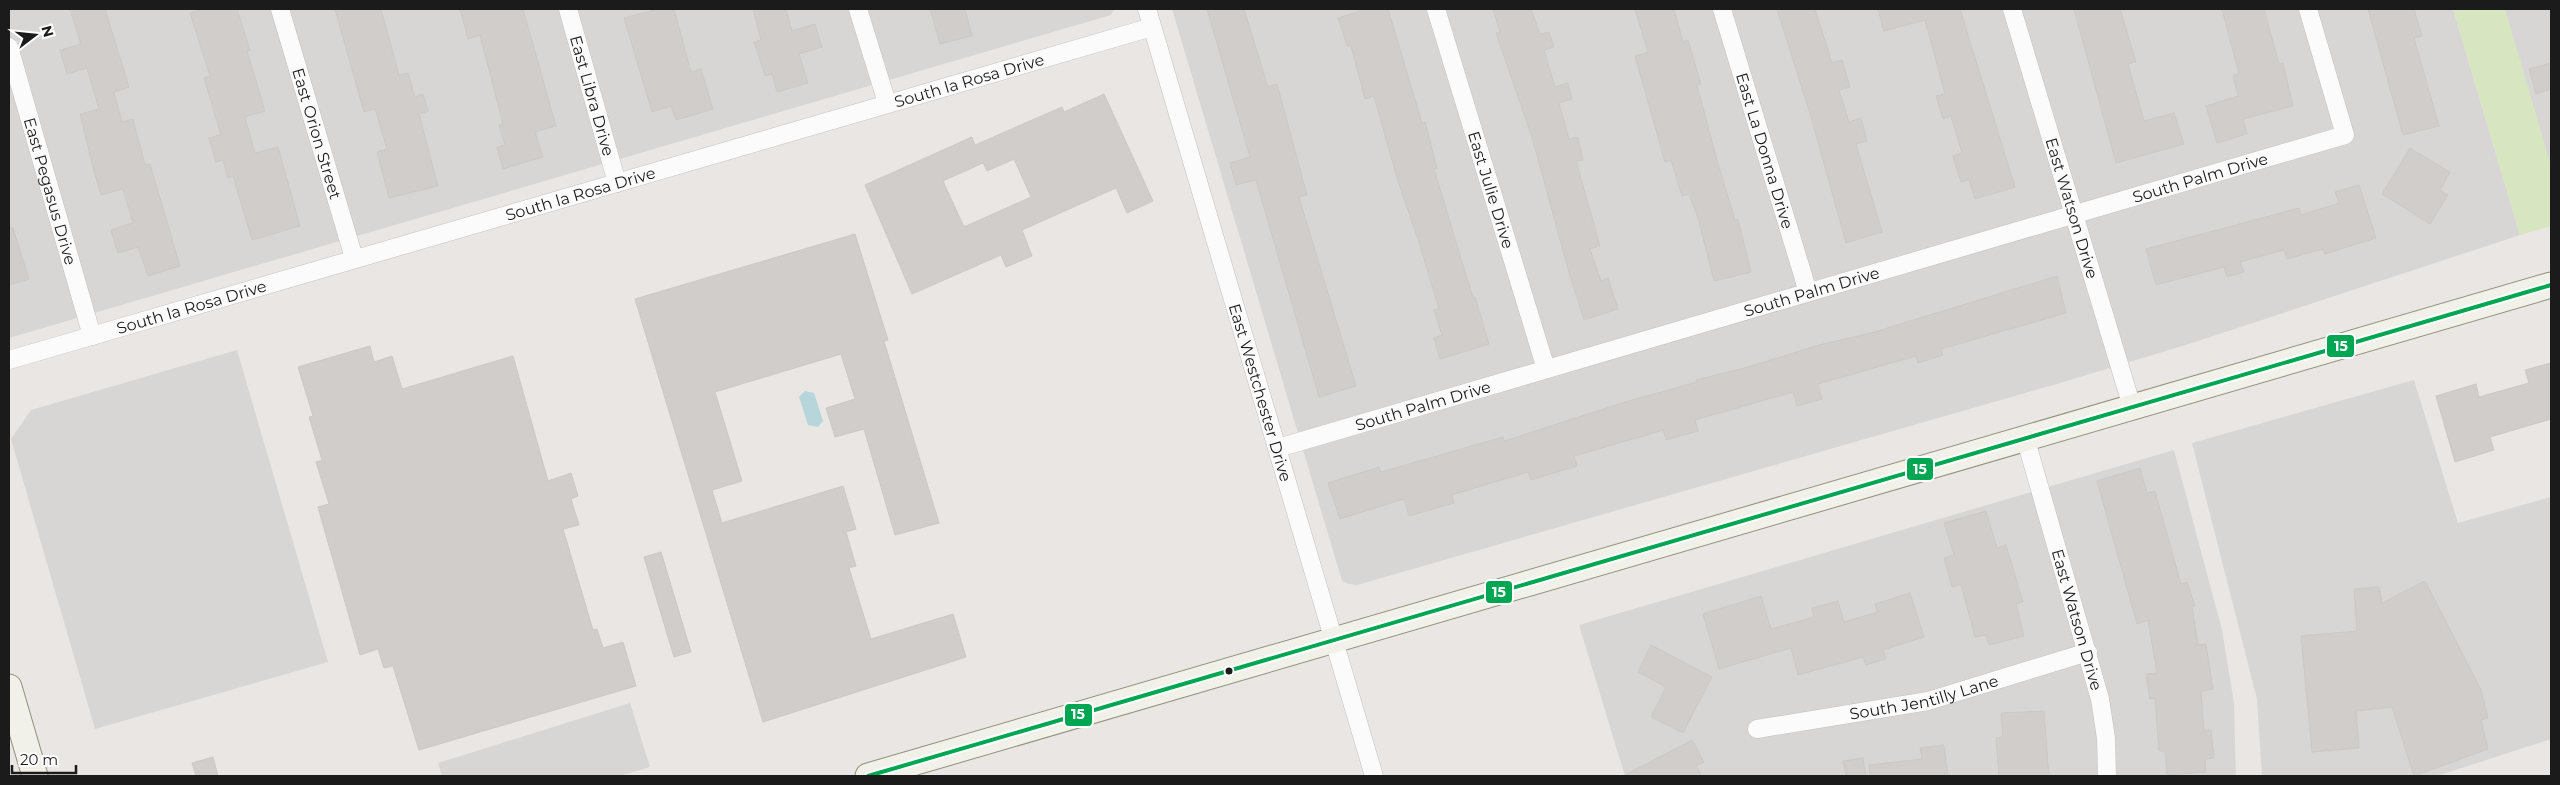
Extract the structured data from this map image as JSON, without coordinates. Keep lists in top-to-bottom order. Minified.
{"streets":{"street":["South la Rosa Drive","East Libra Drive","East Orion Street","East La Donna Drive","South Palm Drive","East Julie Drive","East Pegasus Drive","East Watson Drive","East Westchester Drive","South Jentilly Lane"]},"crossings":[["South la Rosa Drive","East Libra Drive"],["South la Rosa Drive","East Orion Street"],["South la Rosa Drive","East Pegasus Drive"],["South la Rosa Drive","East Westchester Drive"],["East La Donna Drive","South Palm Drive"],["South Palm Drive","East Julie Drive"],["South Palm Drive","East Watson Drive"],["South Palm Drive","East Westchester Drive"],["East Watson Drive","South Jentilly Lane"]],"lines":["transit line 15"],"scale_bar":"20 m","north":"right"}
